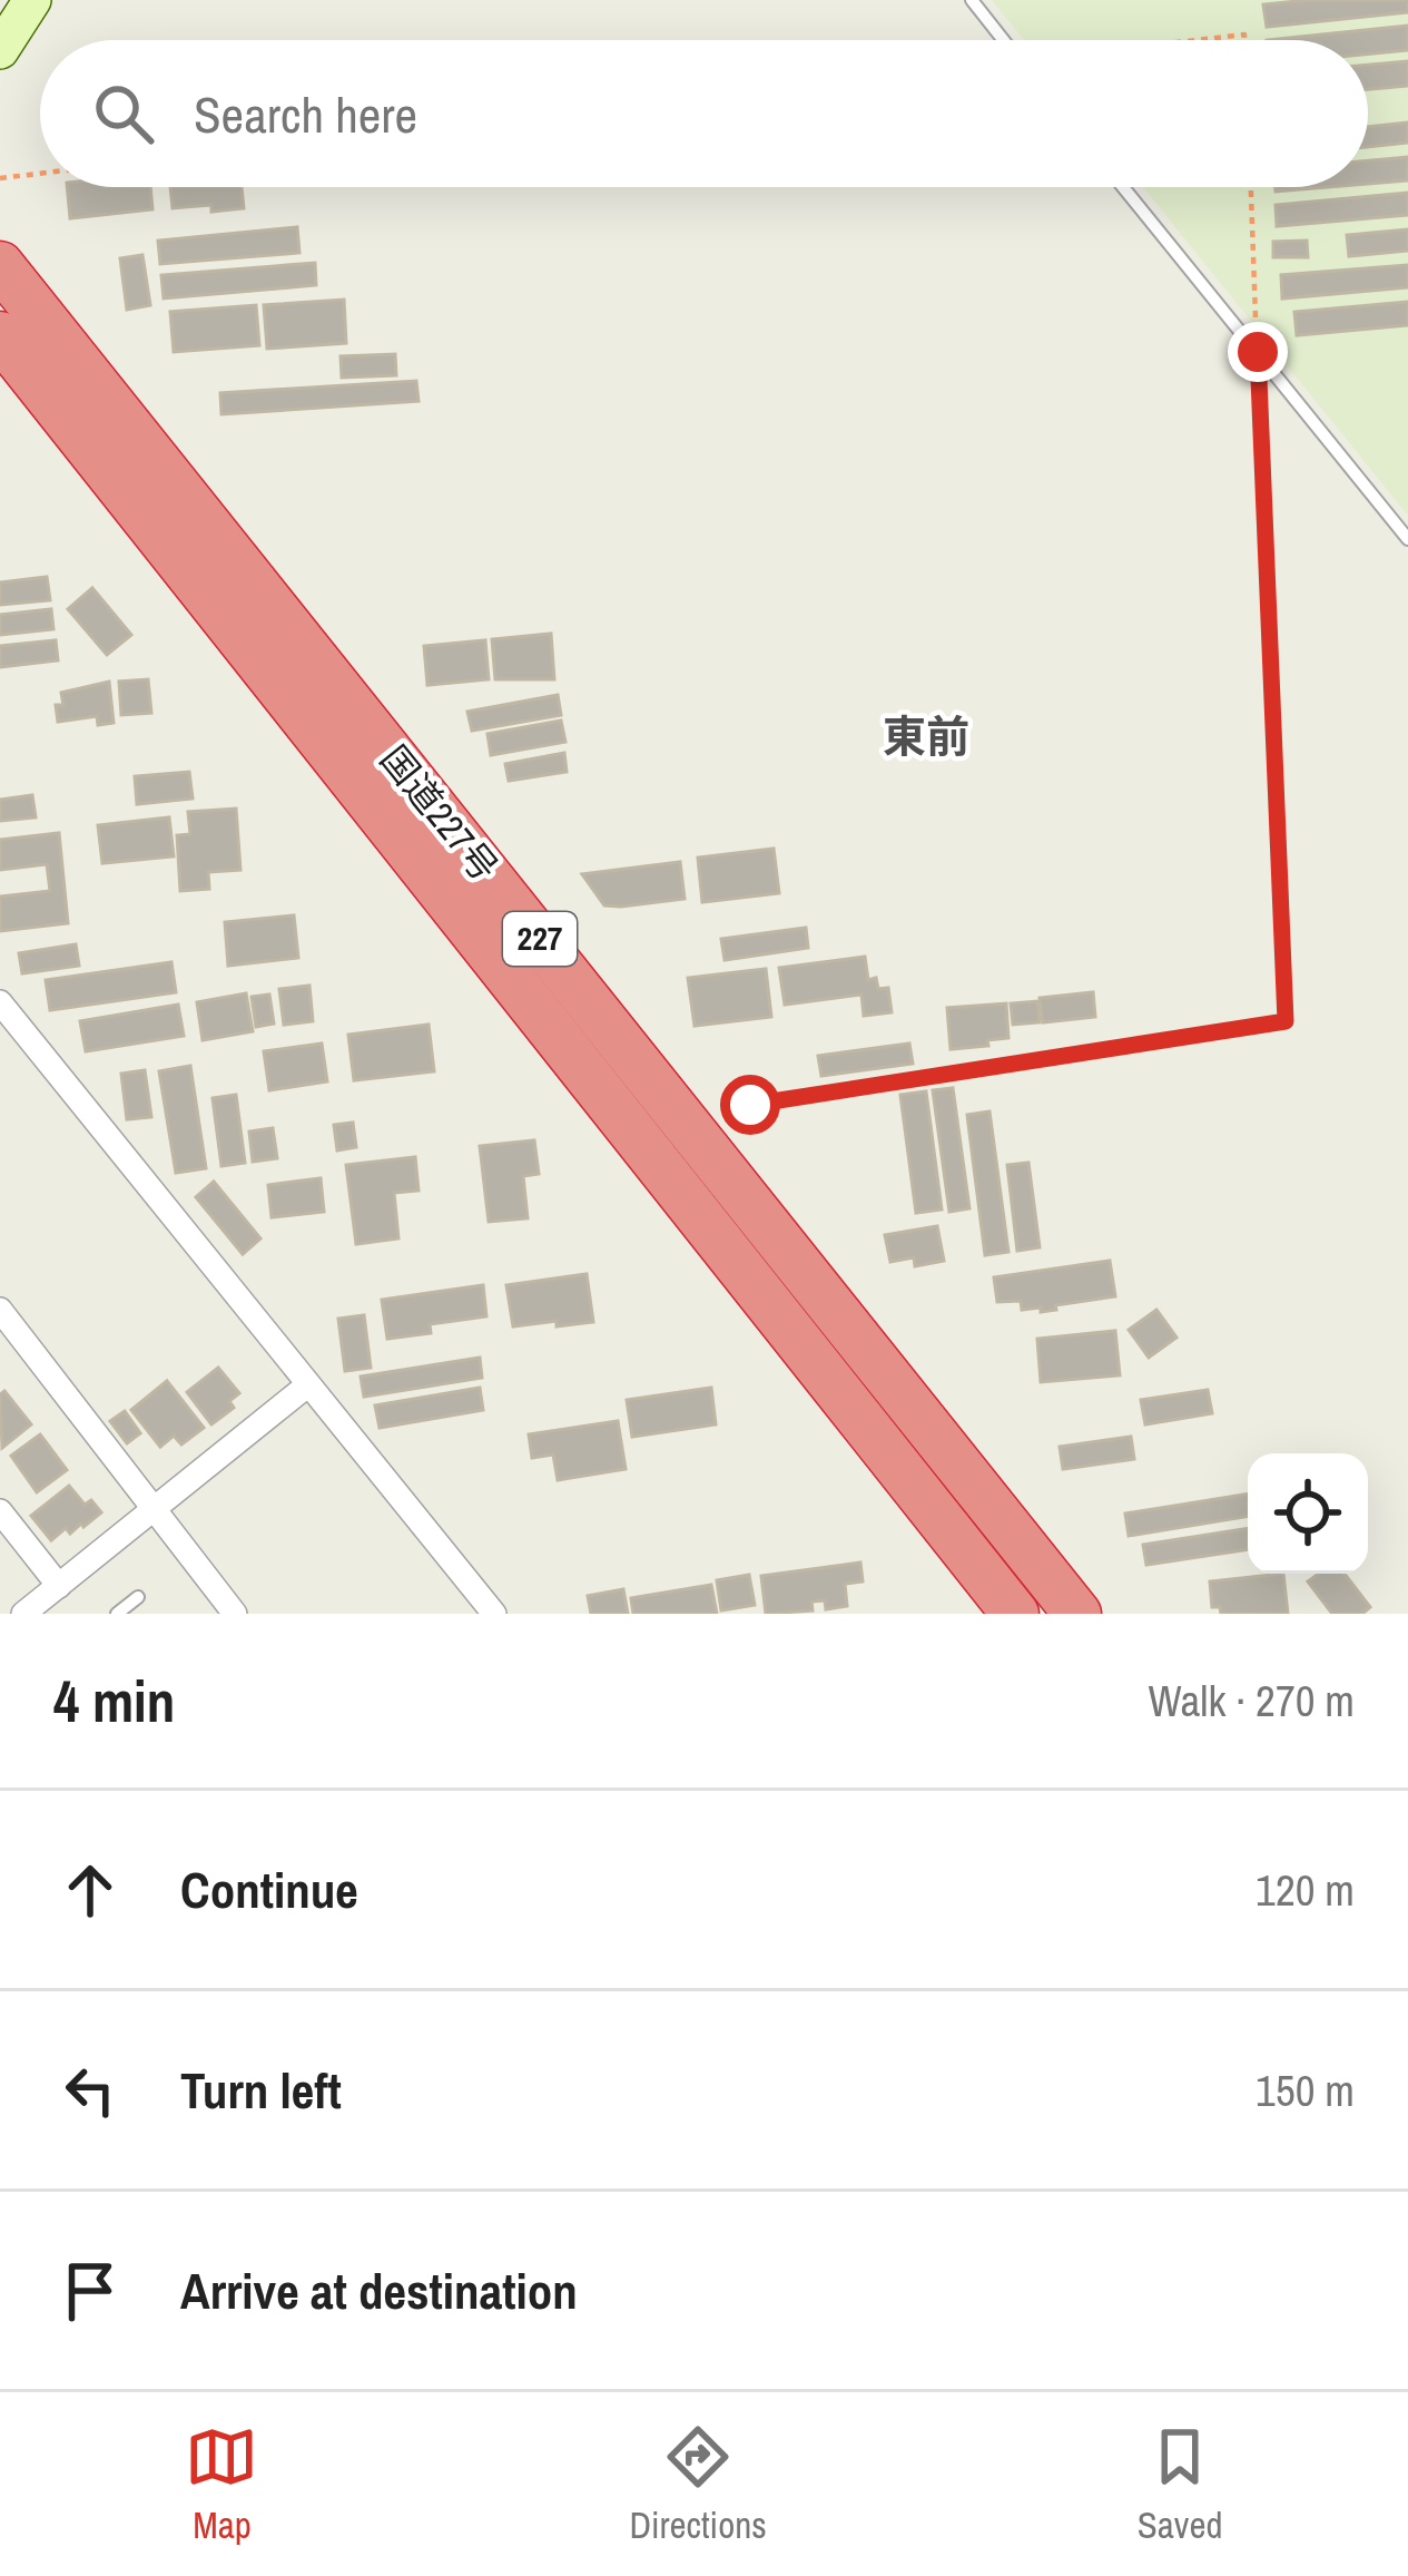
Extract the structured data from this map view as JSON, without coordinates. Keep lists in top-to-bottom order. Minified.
{"streets":{"highway":["国道227号","227"]},"districts":["東前"],"page":{"search":"Search here","heading":["4 min","Walk · 270 m"],"list":[["Continue","120 m"],["Turn left","150 m"],"Arrive at destination"],"nav":["Map","Directions","Saved"]}}
